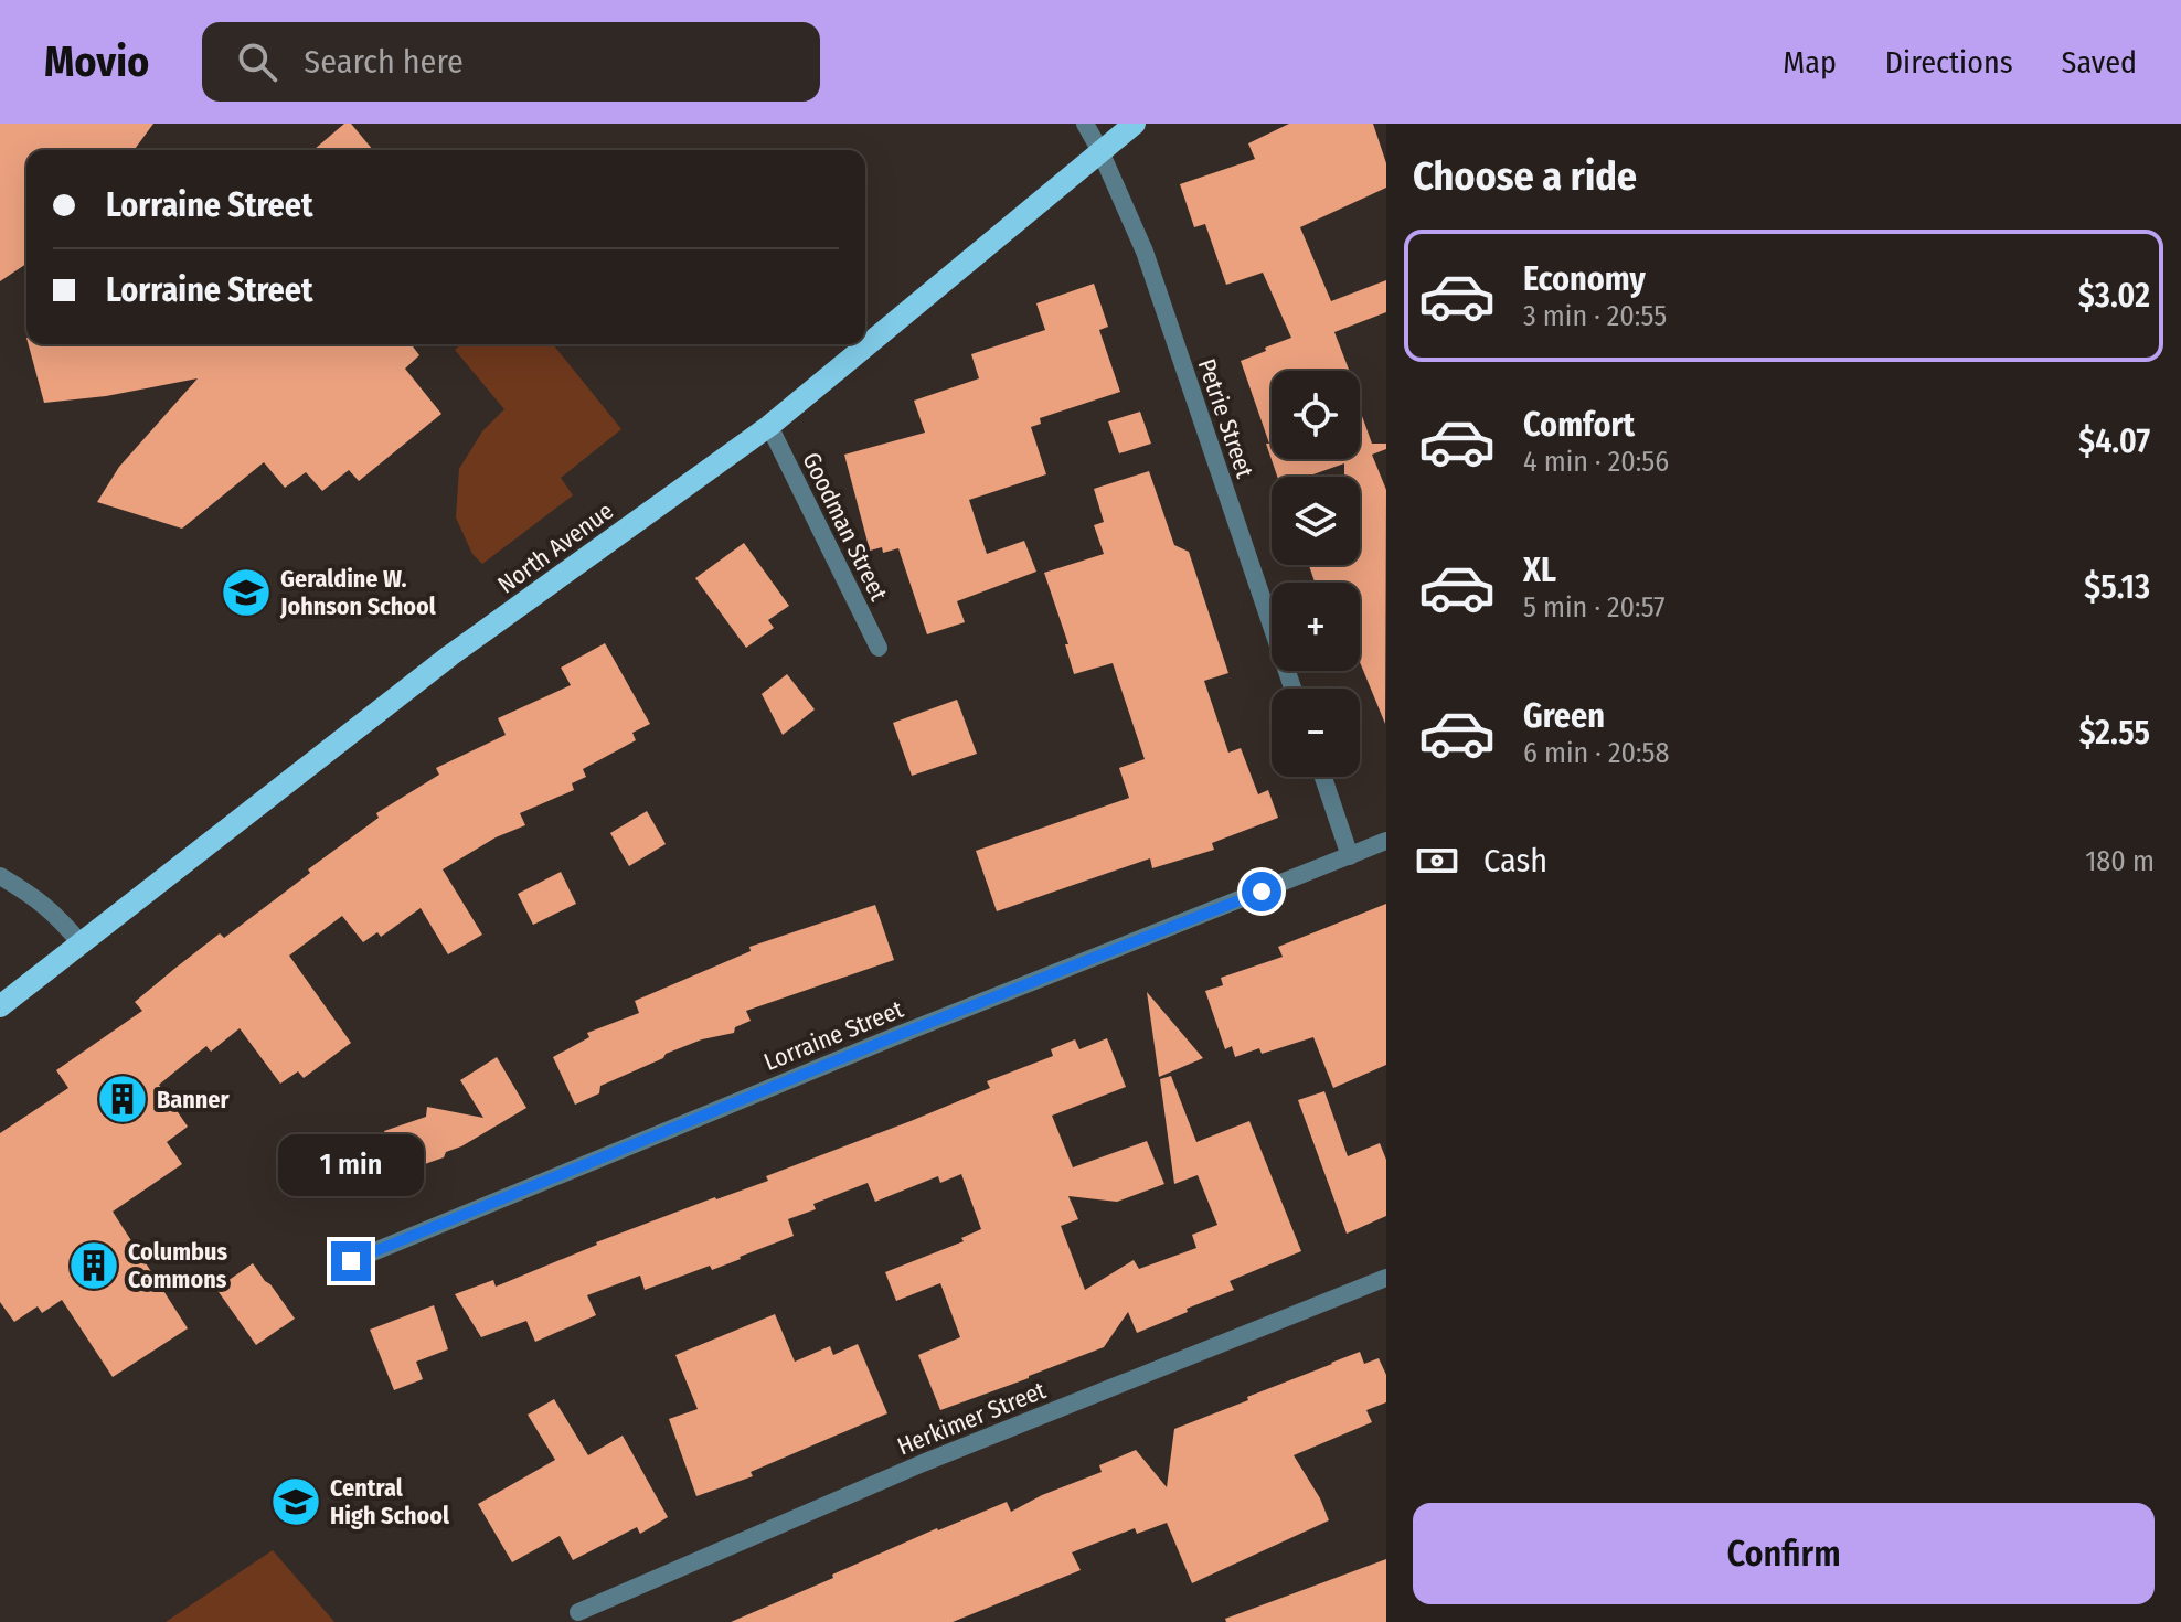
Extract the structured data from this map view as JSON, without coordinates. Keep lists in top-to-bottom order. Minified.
{"streets":{"main road":["North Avenue"],"street":["Petrie Street","Goodman Street","Lorraine Street","Herkimer Street"]},"crossings":[["Petrie Street","North Avenue"],["Goodman Street","North Avenue"]],"places":{"school or university":["Geraldine W. Johnson School","Central High School"],"building":["Banner","Columbus Commons"]},"page":{"header":"Movio","search":"Search here","nav":["Map","Directions","Saved"],"heading":"Choose a ride","banner":["Lorraine Street","Lorraine Street"],"list":[{"name":"Economy","note":"3 min · 20:55","value":"$3.02"},{"name":"Comfort","note":"4 min · 20:56","value":"$4.07"},{"name":"XL","note":"5 min · 20:57","value":"$5.13"},{"name":"Green","note":"6 min · 20:58","value":"$2.55"}],"map_buttons":["+","−"],"pay":["Cash","180 m"],"bubble":"1 min","buttons":"Confirm"}}
